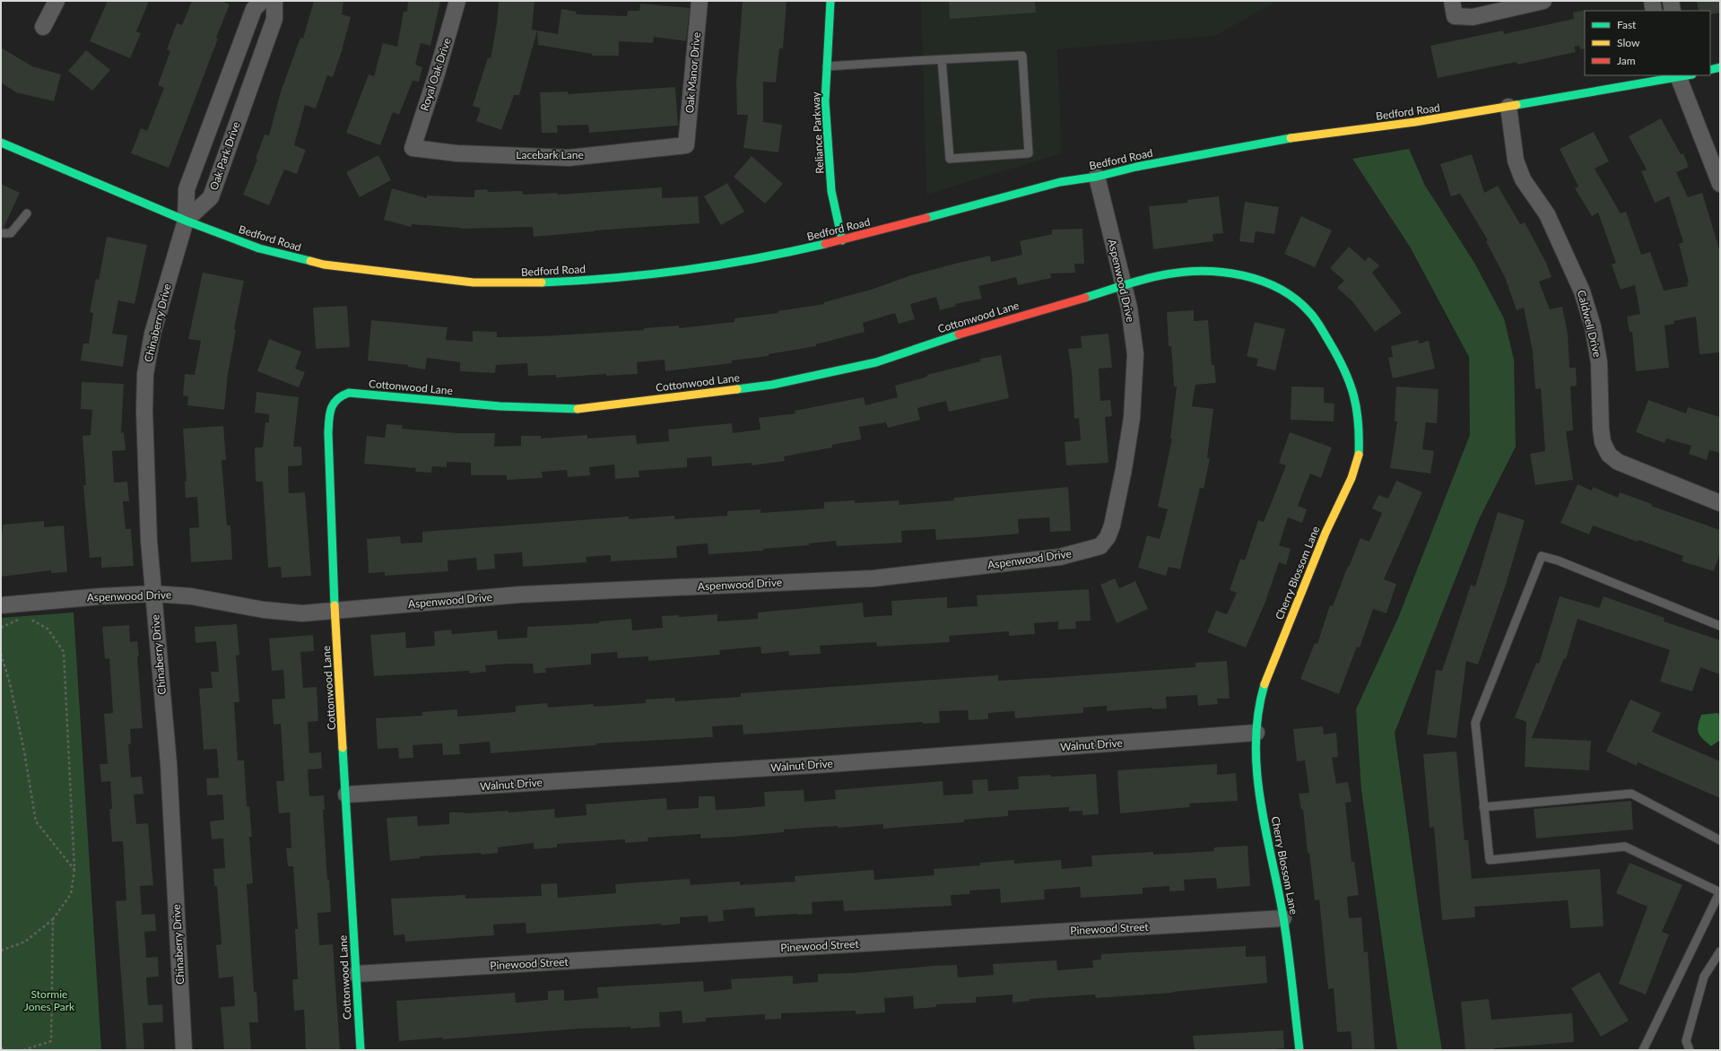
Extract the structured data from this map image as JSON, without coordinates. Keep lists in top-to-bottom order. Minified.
{"streets":{"street":["Oak Manor Drive","Royal Oak Drive","Bedford Road","Reliance Parkway","Lacebark Lane","Oak Park Drive","Aspenwood Drive","Cottonwood Lane","Chinaberry Drive","Caldwell Drive","Cherry Blossom Lane","Walnut Drive","Pinewood Street"]},"crossings":[["Oak Manor Drive","Lacebark Lane"],["Royal Oak Drive","Lacebark Lane"],["Bedford Road","Reliance Parkway"],["Bedford Road","Oak Park Drive"],["Bedford Road","Aspenwood Drive"],["Bedford Road","Chinaberry Drive"],["Bedford Road","Caldwell Drive"],["Oak Park Drive","Chinaberry Drive"],["Aspenwood Drive","Cottonwood Lane"],["Aspenwood Drive","Chinaberry Drive"],["Aspenwood Drive","Cherry Blossom Lane"],["Cottonwood Lane","Cherry Blossom Lane"],["Cottonwood Lane","Walnut Drive"],["Cottonwood Lane","Pinewood Street"],["Cherry Blossom Lane","Walnut Drive"],["Cherry Blossom Lane","Pinewood Street"]],"parks":["Stormie Jones Park"],"legend":["Fast","Slow","Jam"]}
